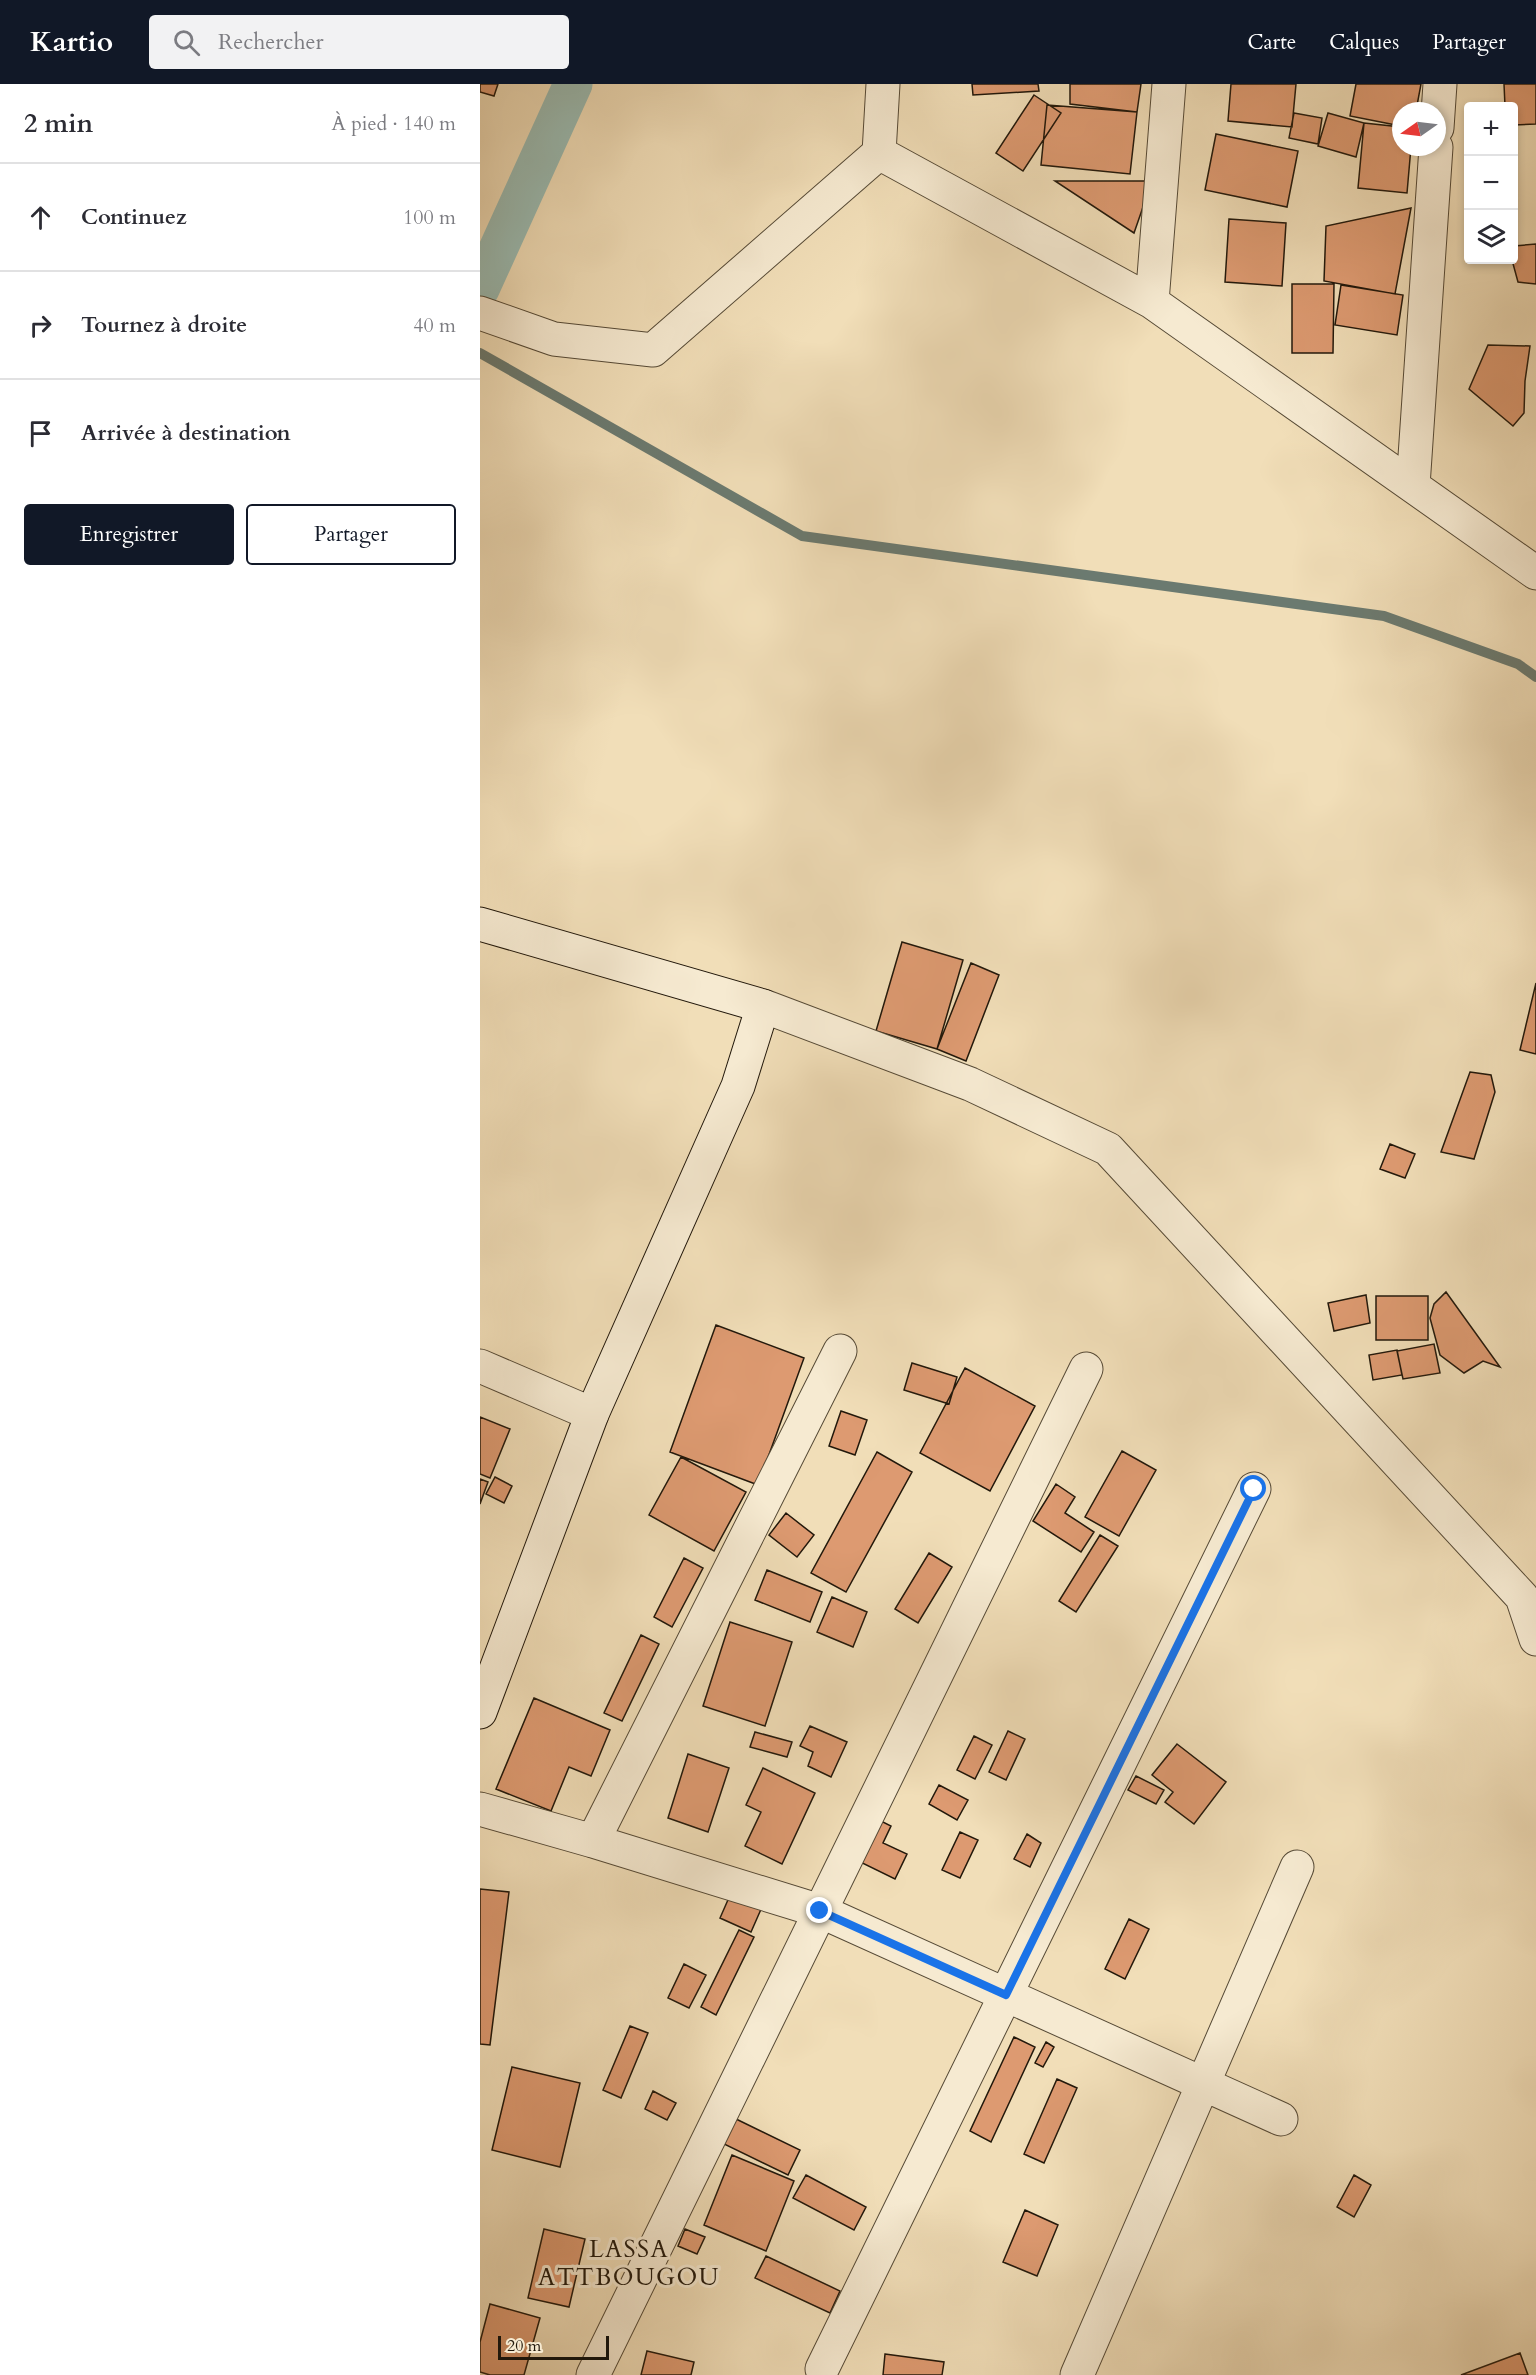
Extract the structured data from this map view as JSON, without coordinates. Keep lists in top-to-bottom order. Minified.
{"districts":["LASSA ATTBOUGOU"],"scale_bar":"20 m","north":"left","page":{"header":"Kartio","search":"Rechercher","nav":["Carte","Calques","Partager"],"heading":["2 min","À pied · 140 m"],"map_buttons":["+","−"],"list":[["Continuez","100 m"],["Tournez à droite","40 m"],"Arrivée à destination"],"buttons":["Enregistrer","Partager"],"scale":"20 m"}}
